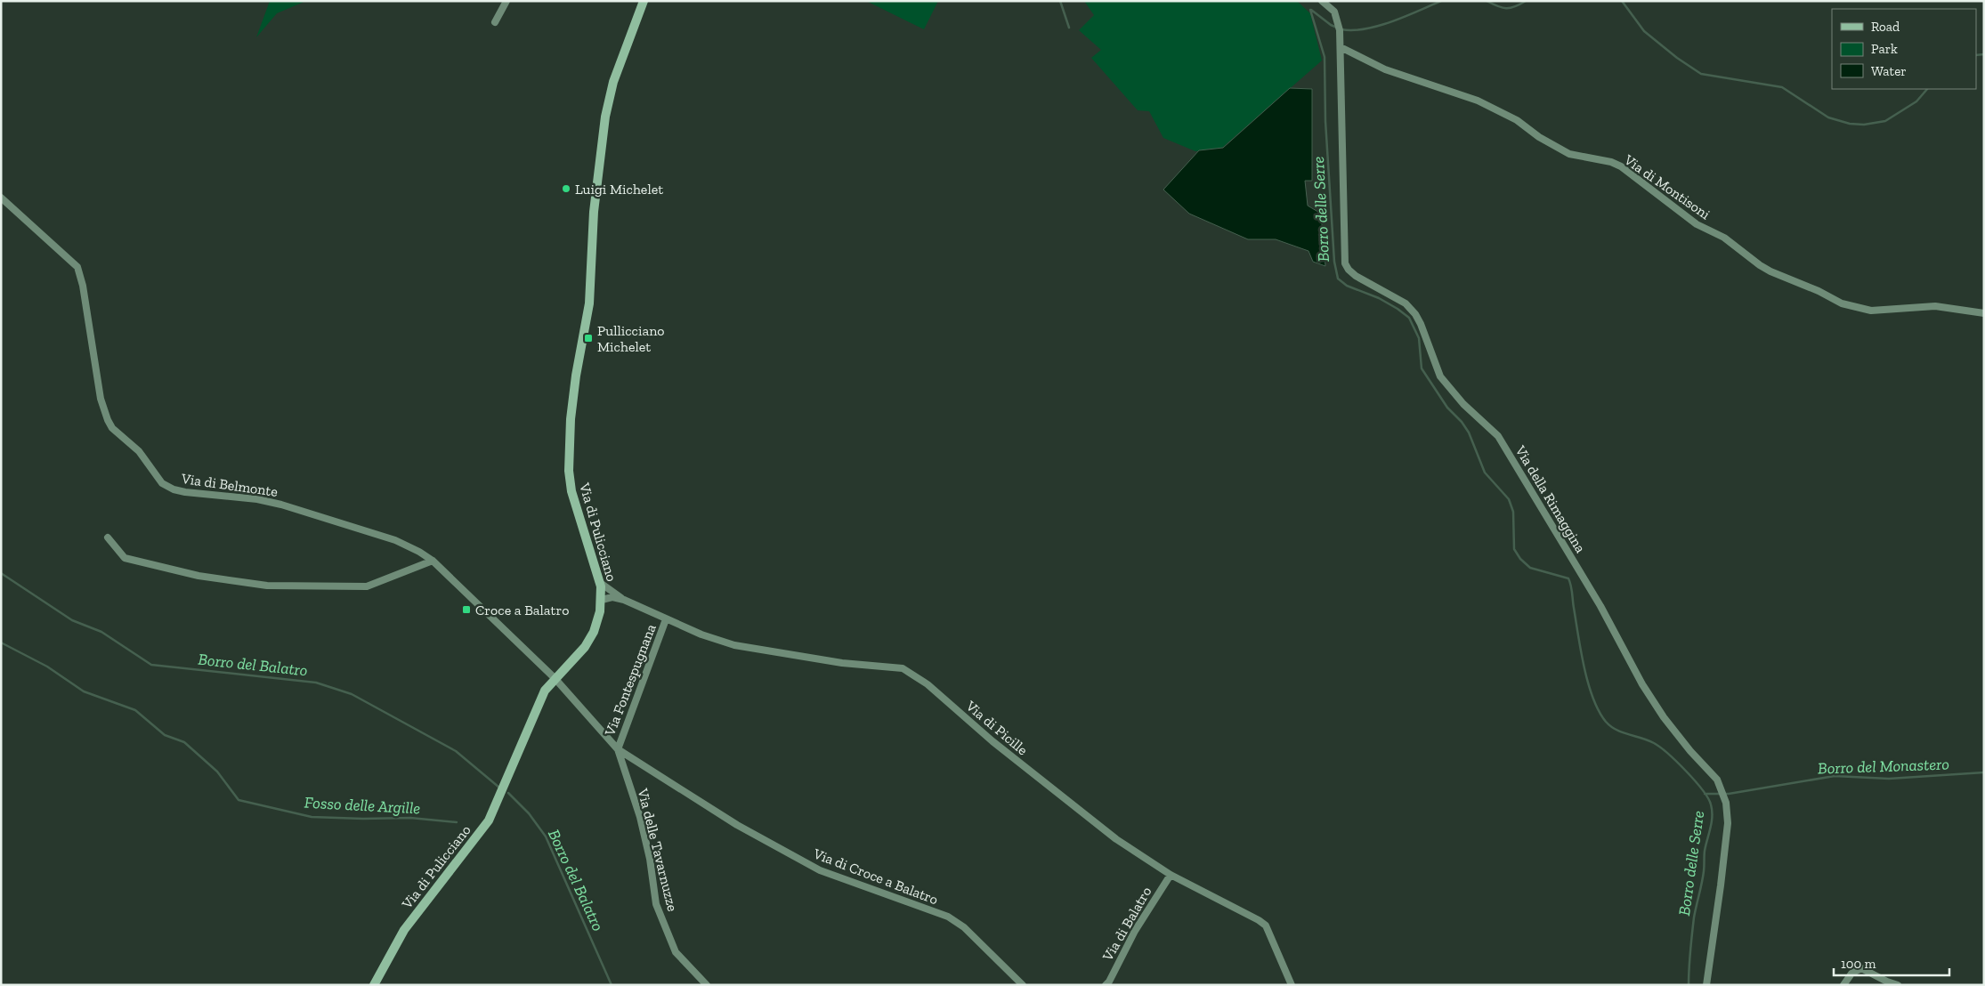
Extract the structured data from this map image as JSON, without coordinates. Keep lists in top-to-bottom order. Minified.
{"streets":{"street":["Via di Montisoni","Via di Belmonte","Via della Rimaggina","Via di Pulicciano","Via Fontespugnana","Via di Picille","Via delle Tavarnuzze","Via di Croce a Balatro","Via di Balatro"]},"crossings":[["Via di Montisoni","Via della Rimaggina"],["Via di Belmonte","Via di Pulicciano"],["Via di Belmonte","Via delle Tavarnuzze"],["Via di Pulicciano","Via di Picille"],["Via di Pulicciano","Via delle Tavarnuzze"],["Via Fontespugnana","Via di Picille"],["Via Fontespugnana","Via delle Tavarnuzze"],["Via Fontespugnana","Via di Croce a Balatro"],["Via di Picille","Via di Balatro"],["Via delle Tavarnuzze","Via di Croce a Balatro"]],"water":["Borro delle Serre","Borro del Balatro","Borro del Monastero","Fosso delle Argille"],"places":{"other":["Luigi Michelet"],"transit":["Pullicciano Michelet","Croce a Balatro"]},"legend":["Road","Park","Water"],"scale_bar":"100 m"}
